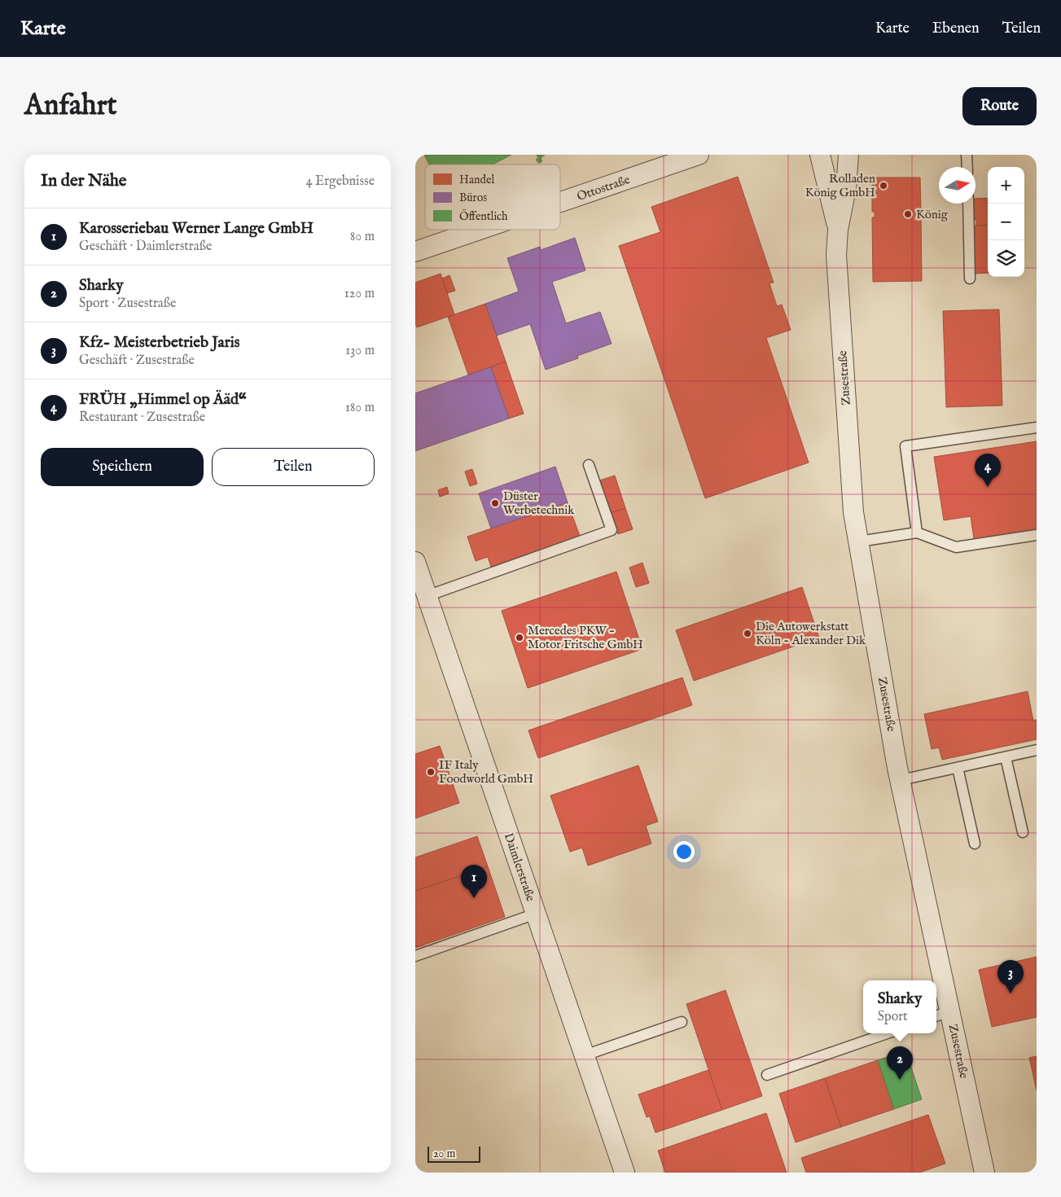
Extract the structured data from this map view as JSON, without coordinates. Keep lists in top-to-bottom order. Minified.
{"streets":{"street":["Ottostraße","Zusestraße","Daimlerstraße"]},"places":["Rolladen König GmbH","König","Düster Werbetechnik","Die Autowerkstatt Köln - Alexander Dik","Mercedes PKW - Motor Fritsche GmbH","IF Italy Foodworld GmbH"],"legend":["Handel","Büros","Öffentlich"],"scale_bar":"20 m","north":"right","page":{"header":"Karte","nav":["Karte","Ebenen","Teilen"],"buttons":["Route",["Speichern","Teilen"]],"title":"Anfahrt","heading":["In der Nähe","4 Ergebnisse"],"map_buttons":["+","−"],"list":[{"mark":"1","name":"Karosseriebau Werner Lange GmbH","note":"Geschäft · Daimlerstraße","value":"80 m"},{"mark":"2","name":"Sharky","note":"Sport · Zusestraße","value":"120 m"},{"mark":"3","name":"Kfz- Meisterbetrieb Jaris","note":"Geschäft · Zusestraße","value":"130 m"},{"mark":"4","name":"FRÜH „Himmel op Ääd“","note":"Restaurant · Zusestraße","value":"180 m"}],"pins":["4","1","3","2"],"popup":["Sharky","Sport"],"scale":"20 m"}}
